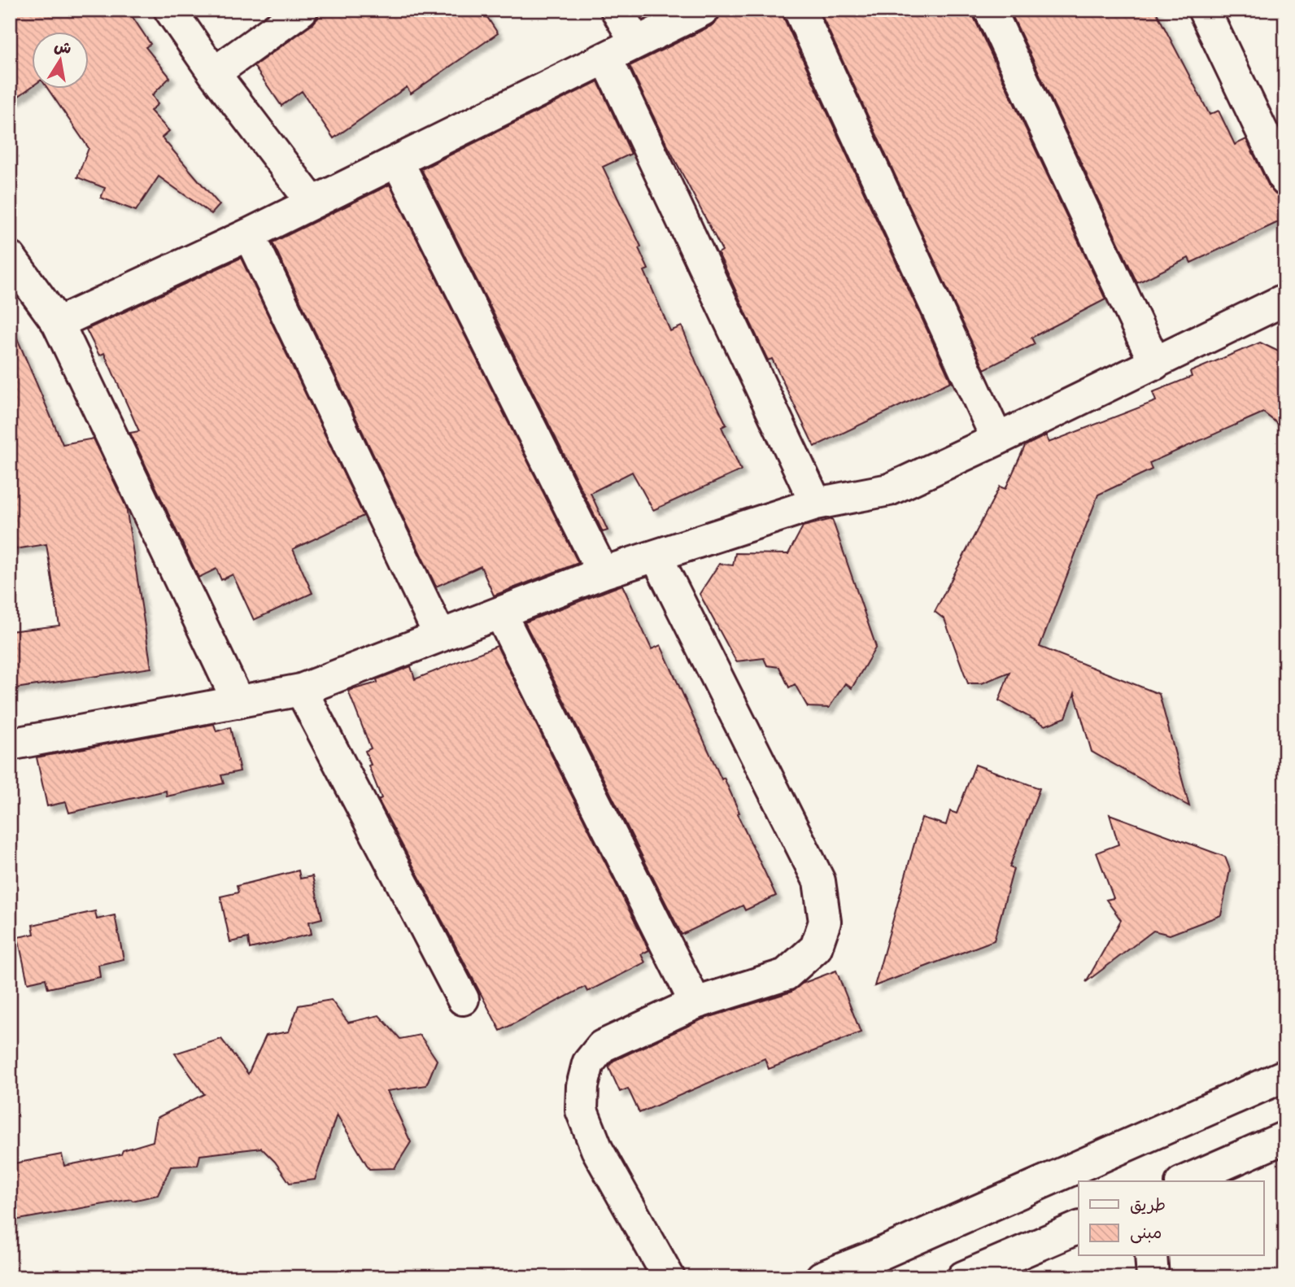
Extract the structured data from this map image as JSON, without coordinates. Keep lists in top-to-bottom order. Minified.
{"legend":["طريق","مبنى"],"north":"top"}
